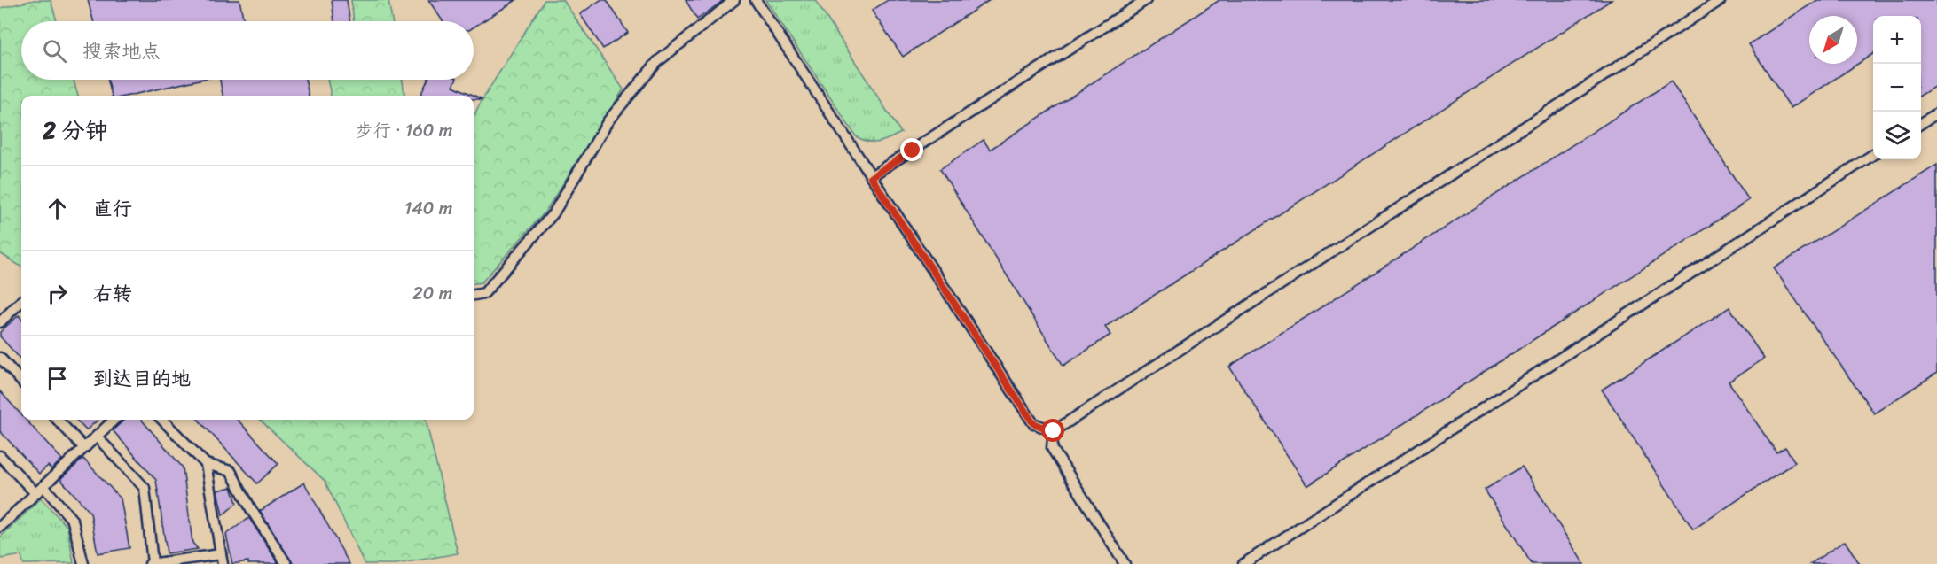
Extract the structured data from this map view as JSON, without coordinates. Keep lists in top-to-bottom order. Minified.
{"north":"bottom left","page":{"map_buttons":["+","−"],"search":"搜索地点","heading":["2 分钟","步行 · 160 m"],"list":[["直行","140 m"],["右转","20 m"],"到达目的地"]}}
